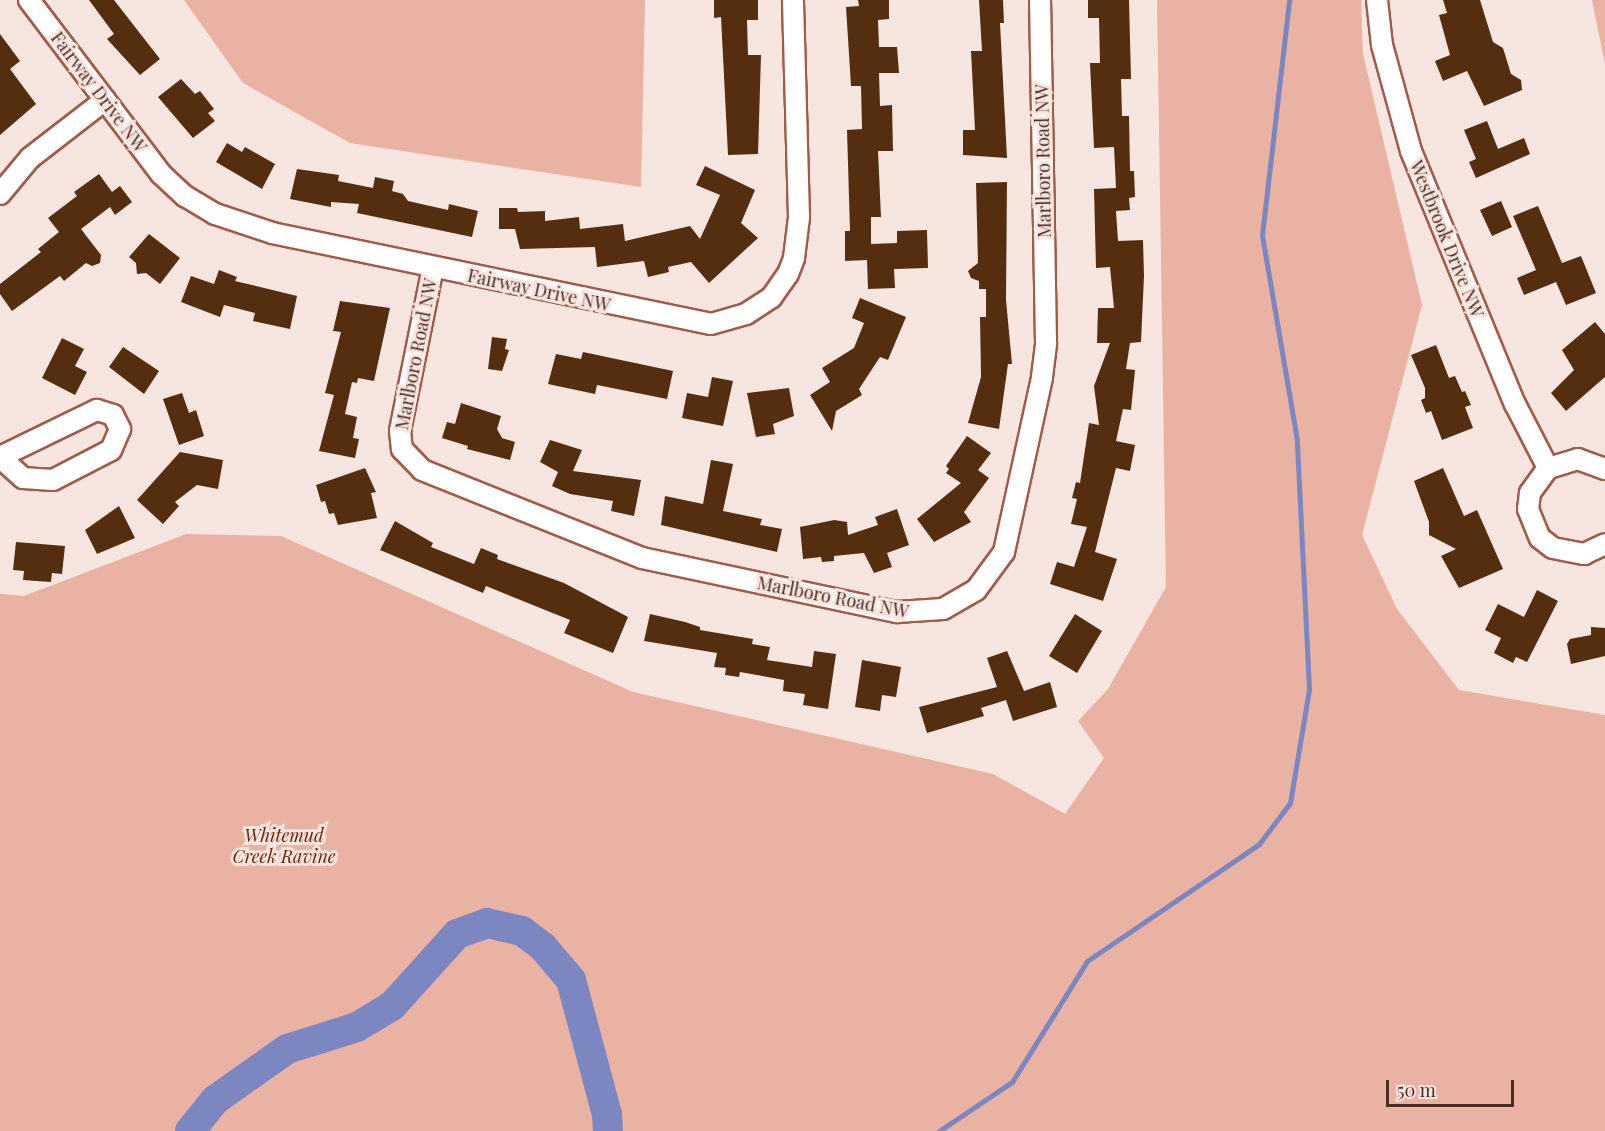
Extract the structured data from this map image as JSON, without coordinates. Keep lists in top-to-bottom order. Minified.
{"streets":{"street":["Fairway Drive NW","Marlboro Road NW","Westbrook Drive NW"]},"crossings":[["Fairway Drive NW","Marlboro Road NW"]],"parks":["Whitemud Creek Ravine"],"scale_bar":"50 m"}
